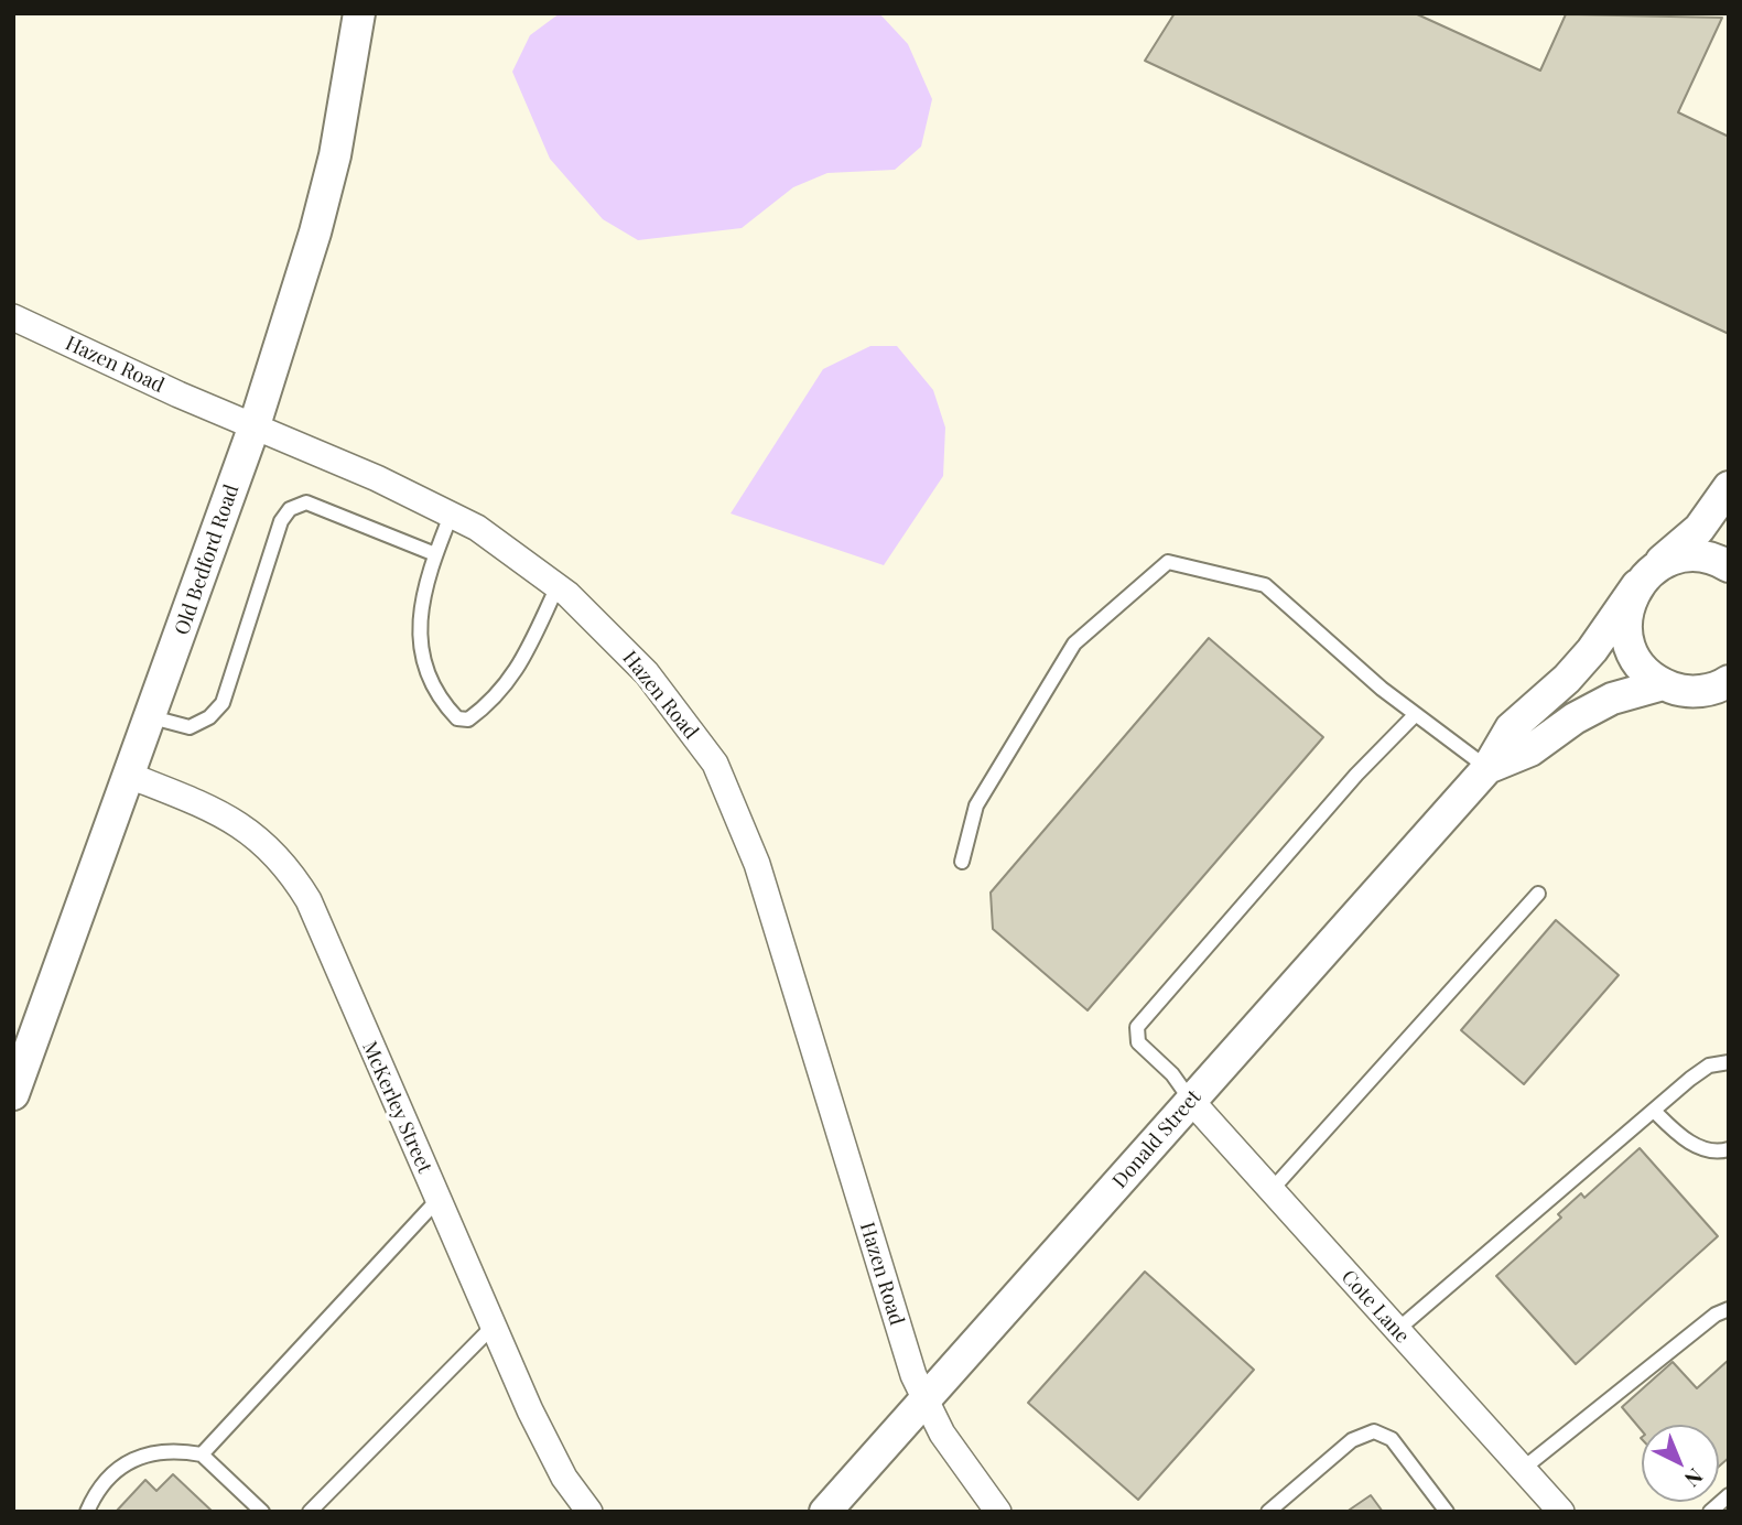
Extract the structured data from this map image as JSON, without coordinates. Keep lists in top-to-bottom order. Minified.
{"streets":{"street":["Hazen Road","Old Bedford Road","McKerley Street","Donald Street","Cote Lane"]},"crossings":[["Hazen Road","Old Bedford Road"],["Hazen Road","Donald Street"],["Old Bedford Road","McKerley Street"],["Donald Street","Cote Lane"]],"north":"bottom right"}
